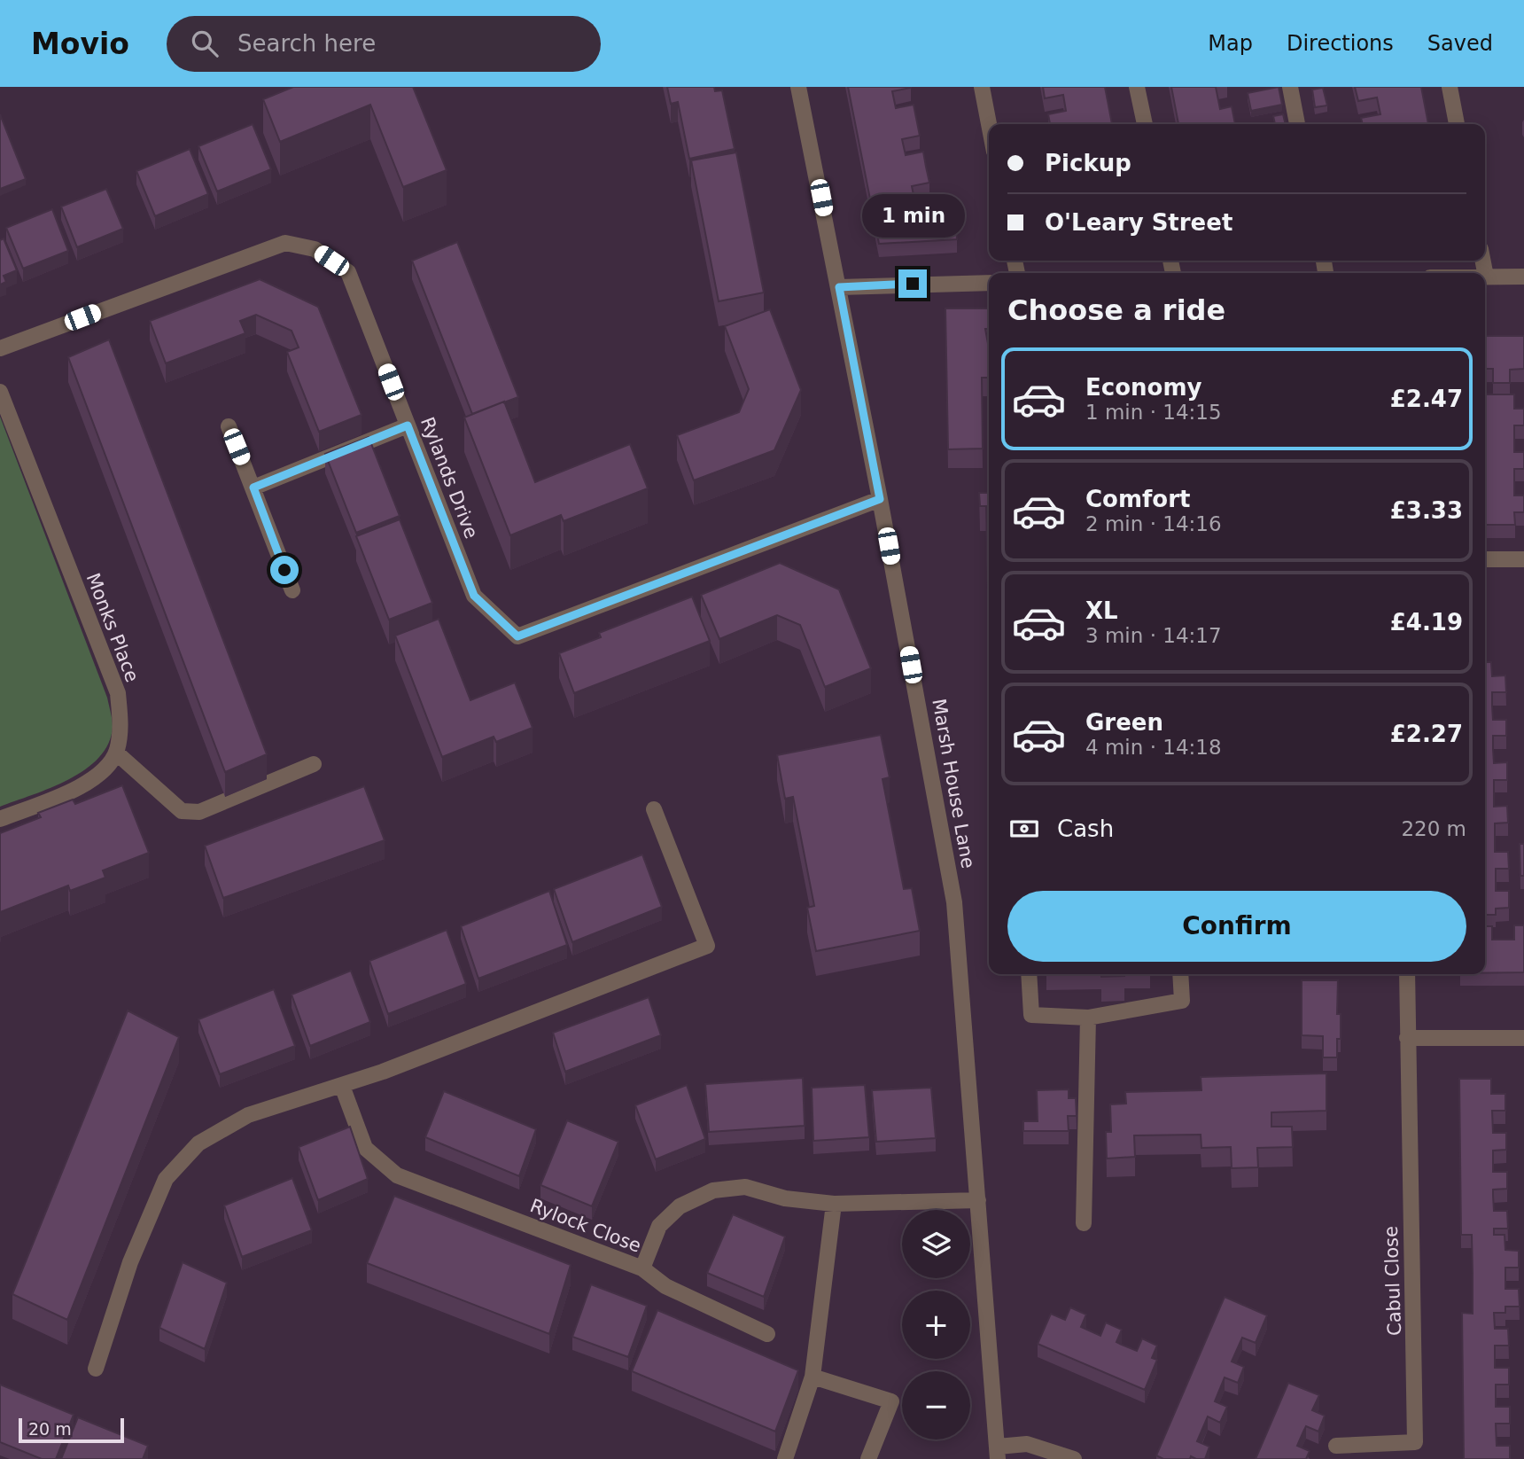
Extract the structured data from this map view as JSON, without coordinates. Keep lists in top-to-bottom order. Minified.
{"streets":{"street":["Rylands Drive","Monks Place","Marsh House Lane","Rylock Close","Cabul Close"]},"crossings":[["Rylands Drive","Marsh House Lane"],["Marsh House Lane","Rylock Close"]],"scale_bar":"20 m","page":{"header":"Movio","search":"Search here","nav":["Map","Directions","Saved"],"banner":["Pickup","O'Leary Street"],"bubble":"1 min","heading":"Choose a ride","list":[{"name":"Economy","note":"1 min · 14:15","value":"£2.47"},{"name":"Comfort","note":"2 min · 14:16","value":"£3.33"},{"name":"XL","note":"3 min · 14:17","value":"£4.19"},{"name":"Green","note":"4 min · 14:18","value":"£2.27"}],"pay":["Cash","220 m"],"buttons":"Confirm","map_buttons":["+","−"],"scale":"20 m"}}
